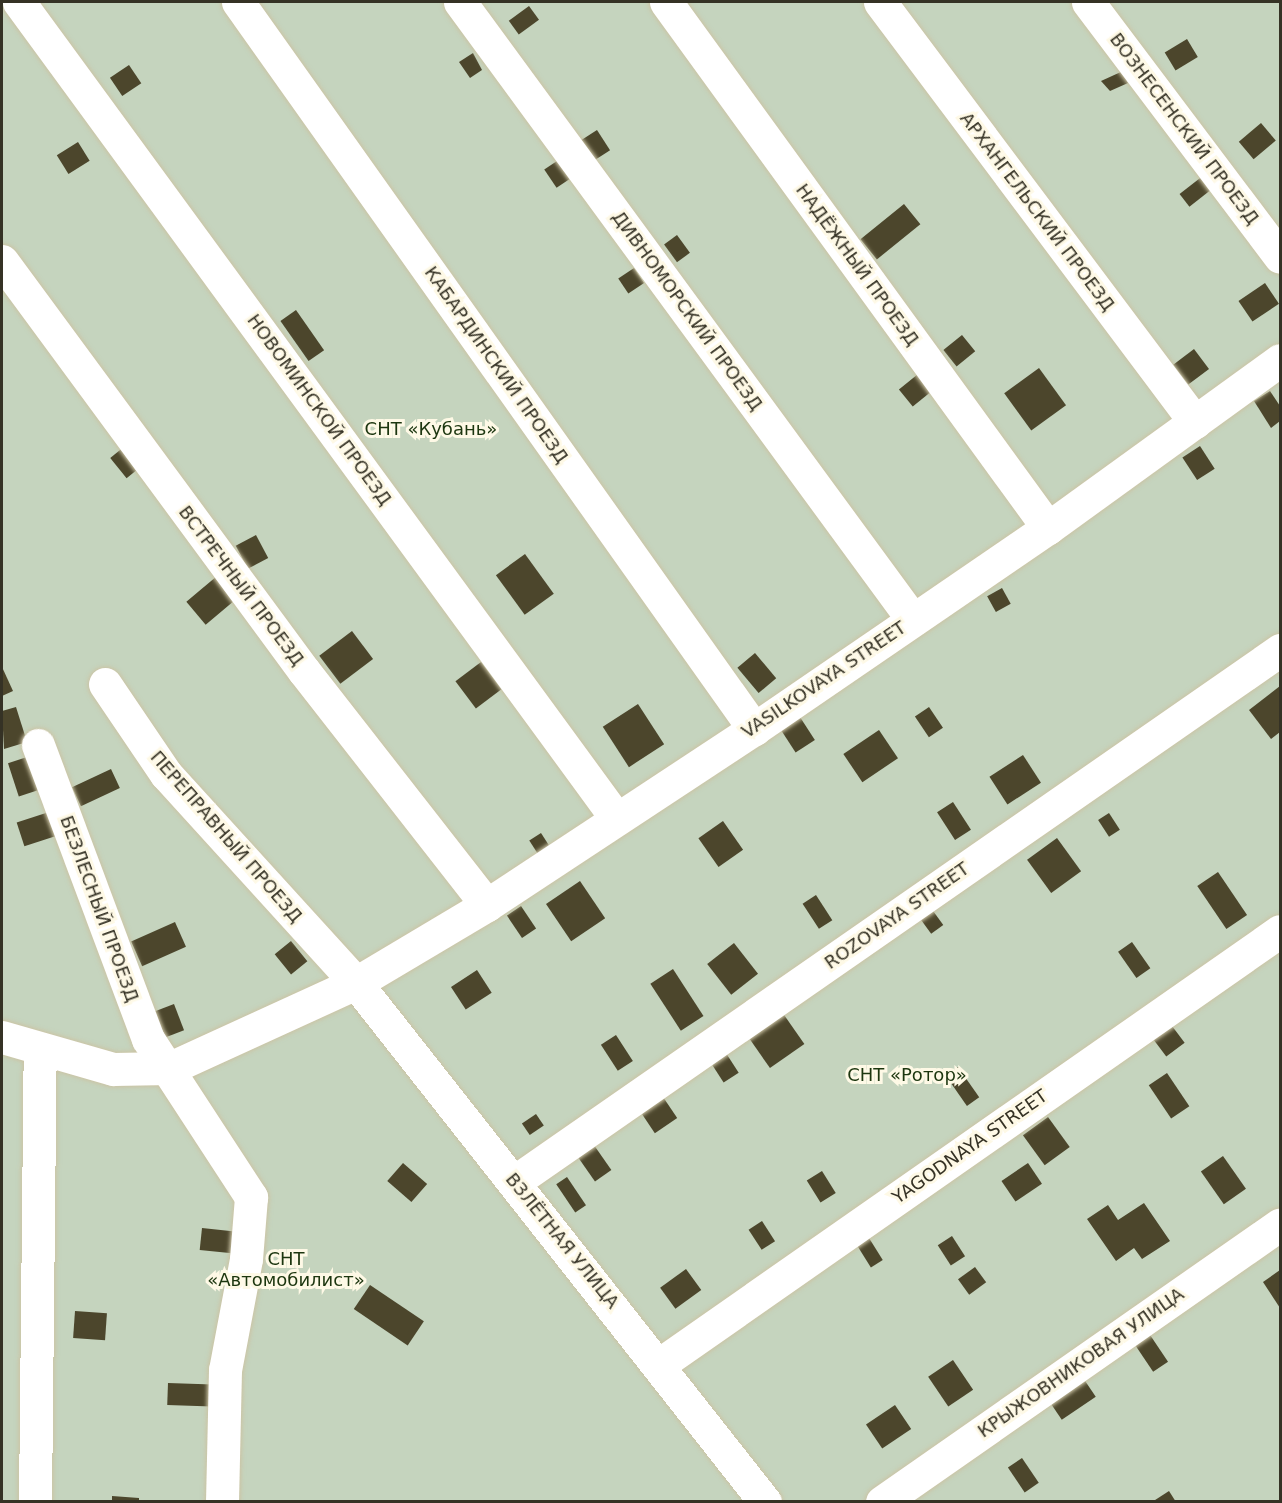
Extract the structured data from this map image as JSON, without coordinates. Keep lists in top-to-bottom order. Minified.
{"streets":{"street":["ВОЗНЕСЕНСКИЙ ПРОЕЗД","АРХАНГЕЛЬСКИЙ ПРОЕЗД","НАДЁЖНЫЙ ПРОЕЗД","ДИВНОМОРСКИЙ ПРОЕЗД","КАБАРДИНСКИЙ ПРОЕЗД","НОВОМИНСКОЙ ПРОЕЗД","ВСТРЕЧНЫЙ ПРОЕЗД","VASILKOVAYA STREET","ПЕРЕПРАВНЫЙ ПРОЕЗД","БЕЗЛЕСНЫЙ ПРОЕЗД","ROZOVAYA STREET","YAGODNAYA STREET","ВЗЛЁТНАЯ УЛИЦА","КРЫЖОВНИКОВАЯ УЛИЦА"]},"crossings":[["АРХАНГЕЛЬСКИЙ ПРОЕЗД","VASILKOVAYA STREET"],["НАДЁЖНЫЙ ПРОЕЗД","VASILKOVAYA STREET"],["ДИВНОМОРСКИЙ ПРОЕЗД","VASILKOVAYA STREET"],["КАБАРДИНСКИЙ ПРОЕЗД","VASILKOVAYA STREET"],["НОВОМИНСКОЙ ПРОЕЗД","VASILKOVAYA STREET"],["ВСТРЕЧНЫЙ ПРОЕЗД","VASILKOVAYA STREET"],["VASILKOVAYA STREET","ПЕРЕПРАВНЫЙ ПРОЕЗД"],["VASILKOVAYA STREET","БЕЗЛЕСНЫЙ ПРОЕЗД"],["VASILKOVAYA STREET","ВЗЛЁТНАЯ УЛИЦА"],["ПЕРЕПРАВНЫЙ ПРОЕЗД","ВЗЛЁТНАЯ УЛИЦА"],["ROZOVAYA STREET","ВЗЛЁТНАЯ УЛИЦА"],["YAGODNAYA STREET","ВЗЛЁТНАЯ УЛИЦА"]],"parks":["СНТ «Кубань»","СНТ «Ротор»","СНТ «Автомобилист»"]}
